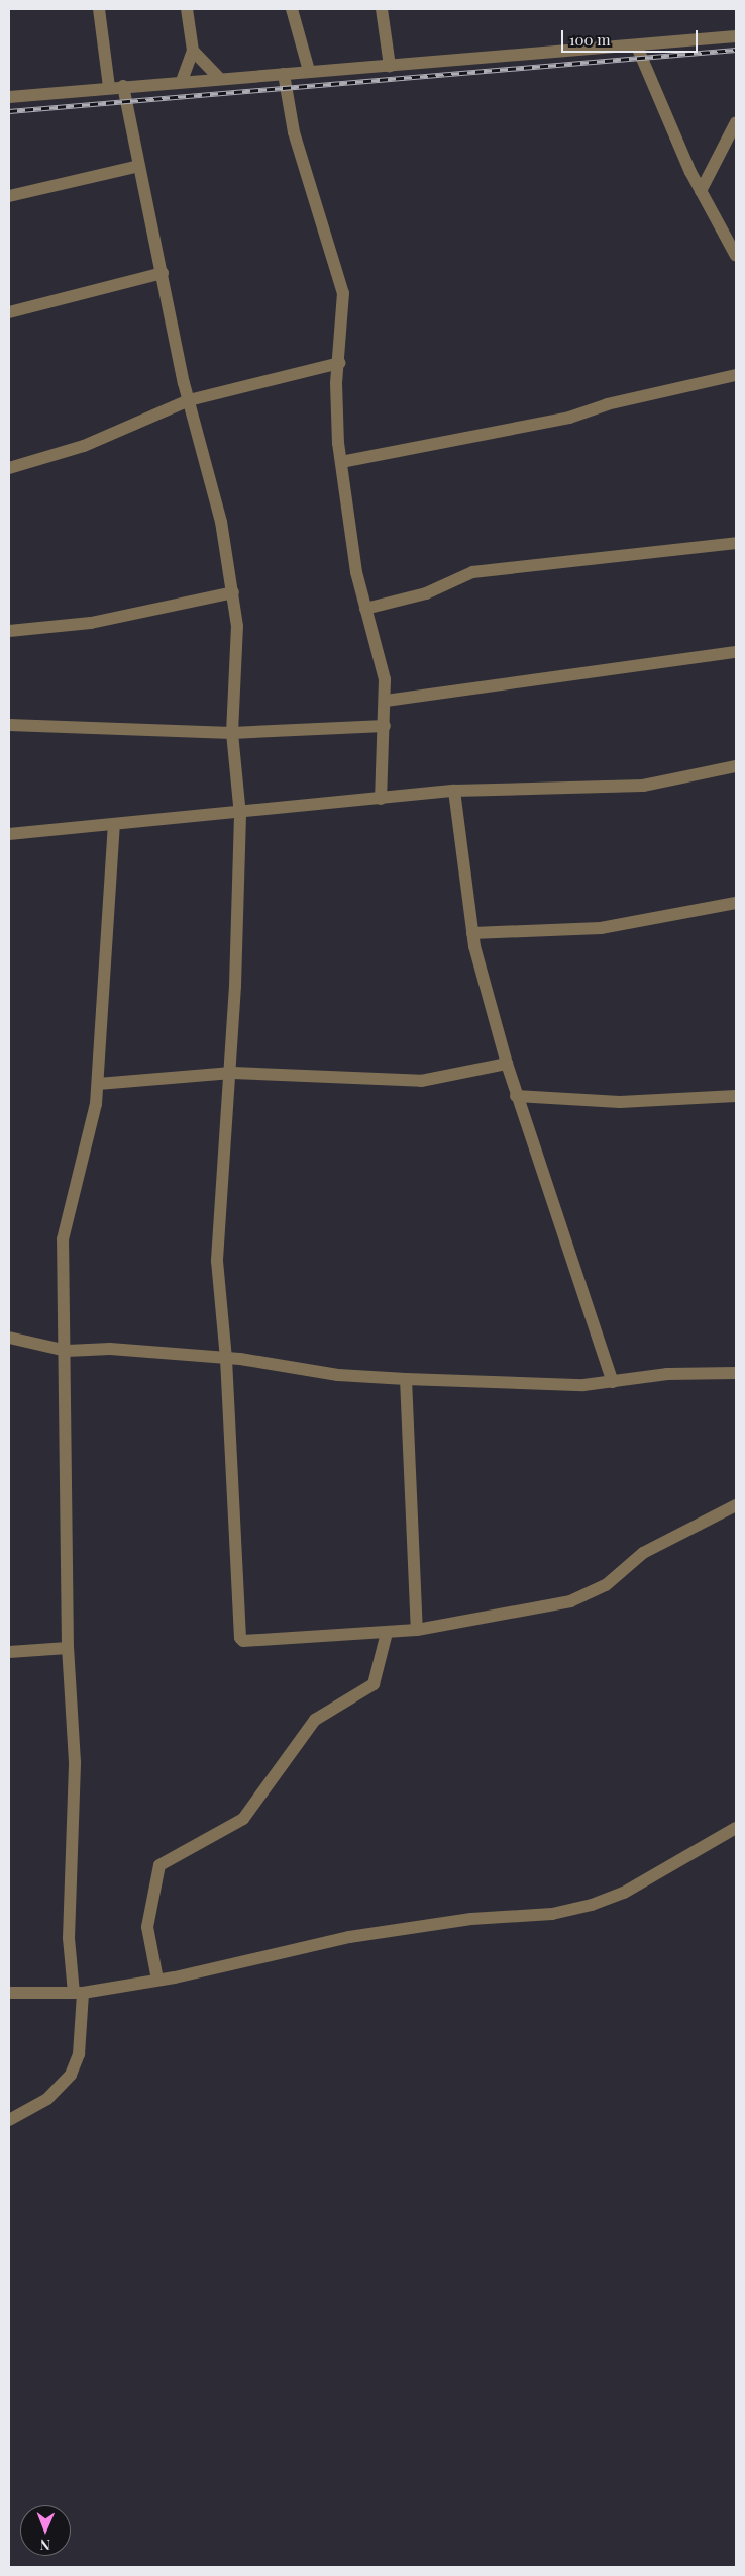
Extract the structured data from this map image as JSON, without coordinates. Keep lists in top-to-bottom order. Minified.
{"scale_bar":"100 m","north":"bottom"}
